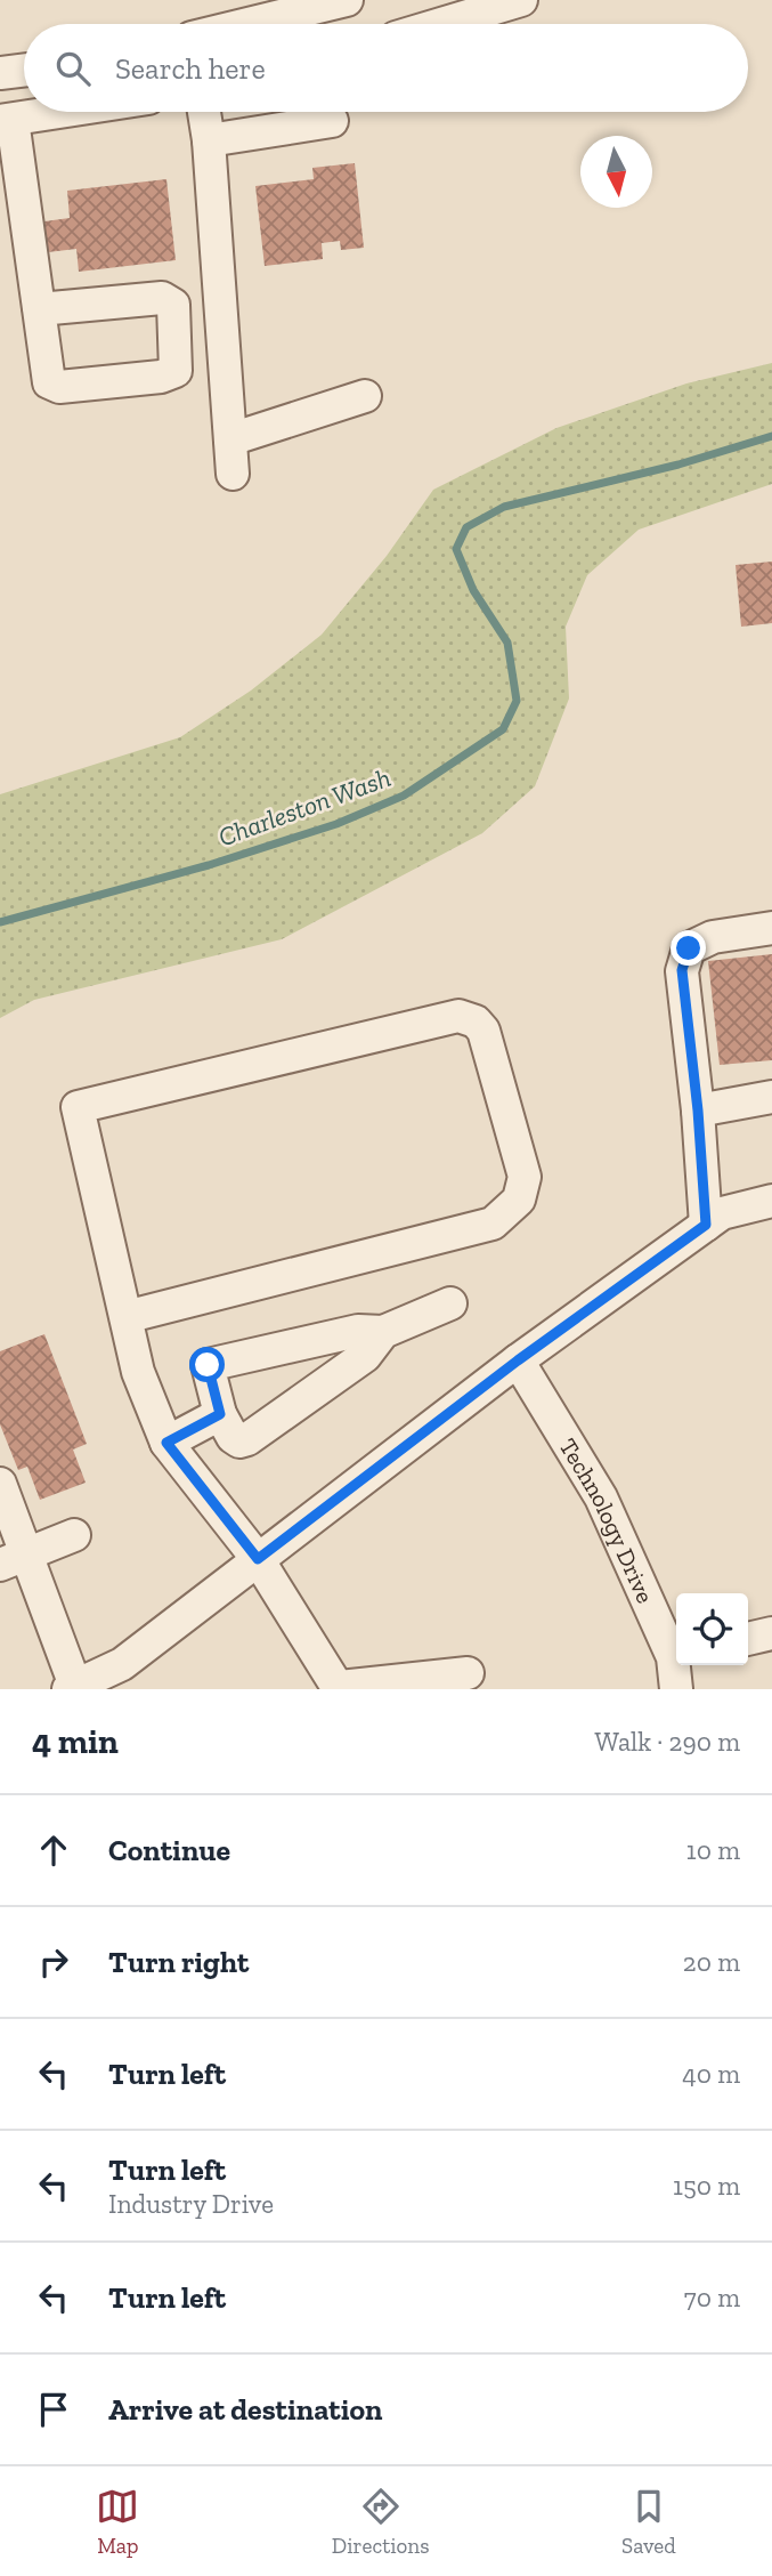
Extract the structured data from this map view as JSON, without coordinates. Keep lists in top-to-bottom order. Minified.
{"streets":{"street":["Technology Drive"]},"water":["Charleston Wash"],"north":"bottom","page":{"search":"Search here","heading":["4 min","Walk · 290 m"],"list":[["Continue","10 m"],["Turn right","20 m"],["Turn left","40 m"],["Turn left","Industry Drive","150 m"],["Turn left","70 m"],"Arrive at destination"],"nav":["Map","Directions","Saved"]}}
